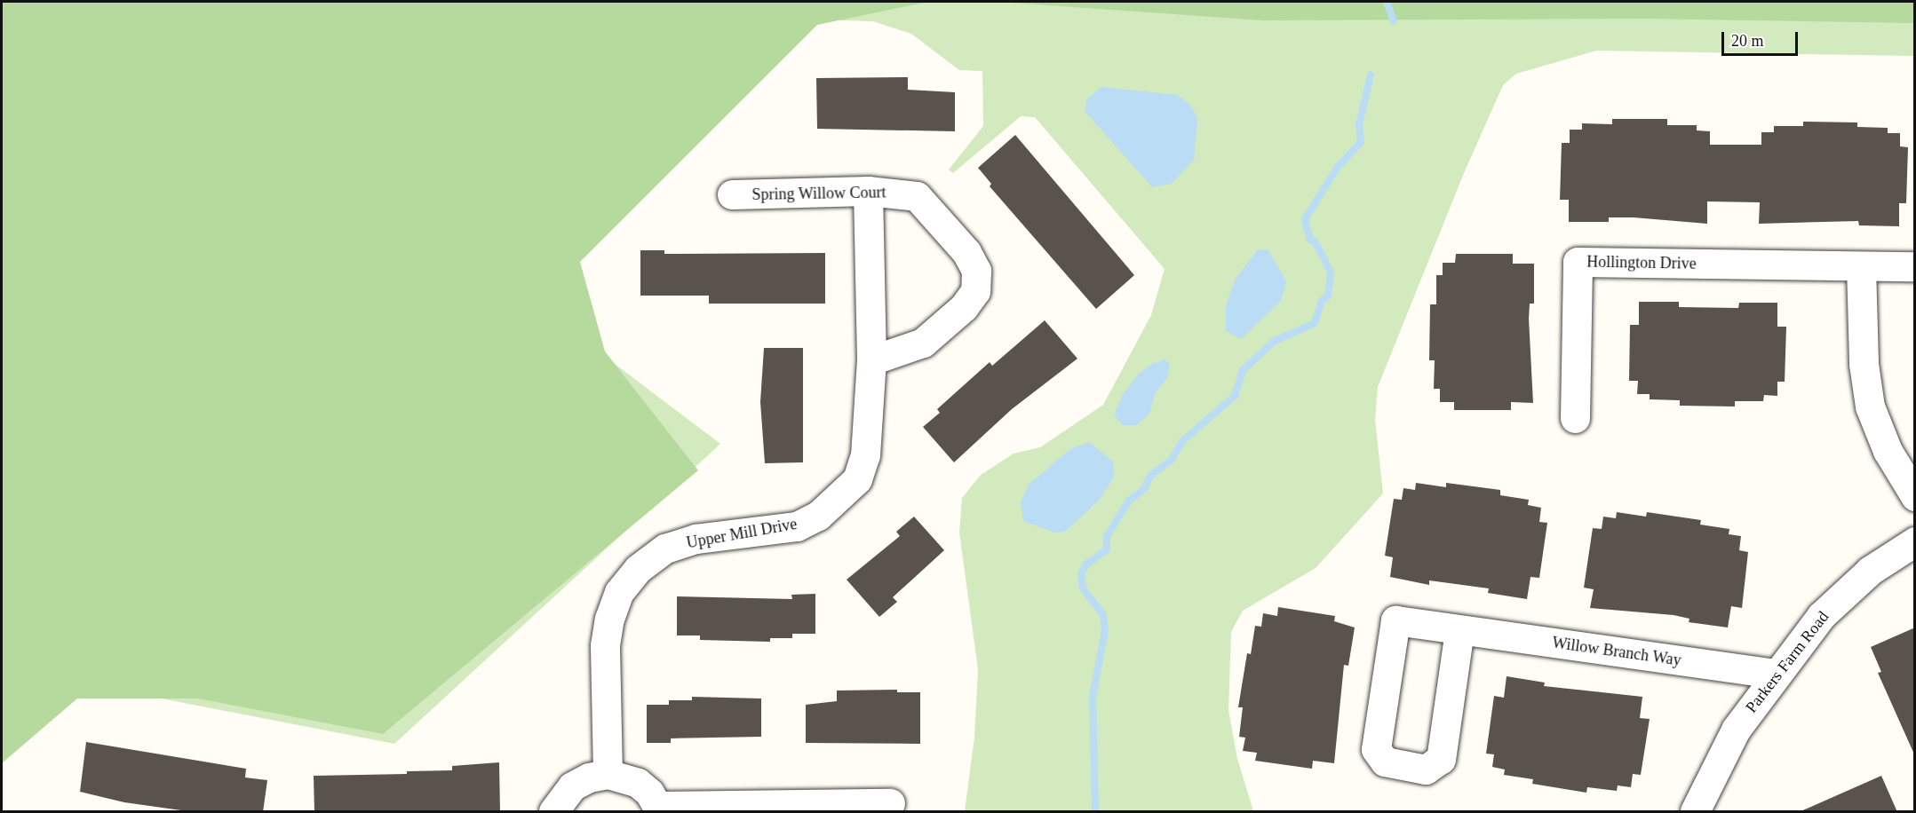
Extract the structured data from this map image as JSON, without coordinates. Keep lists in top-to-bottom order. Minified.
{"streets":{"street":["Spring Willow Court","Hollington Drive","Upper Mill Drive","Willow Branch Way","Parkers Farm Road"]},"crossings":[["Spring Willow Court","Upper Mill Drive"],["Willow Branch Way","Parkers Farm Road"]],"scale_bar":"20 m"}
